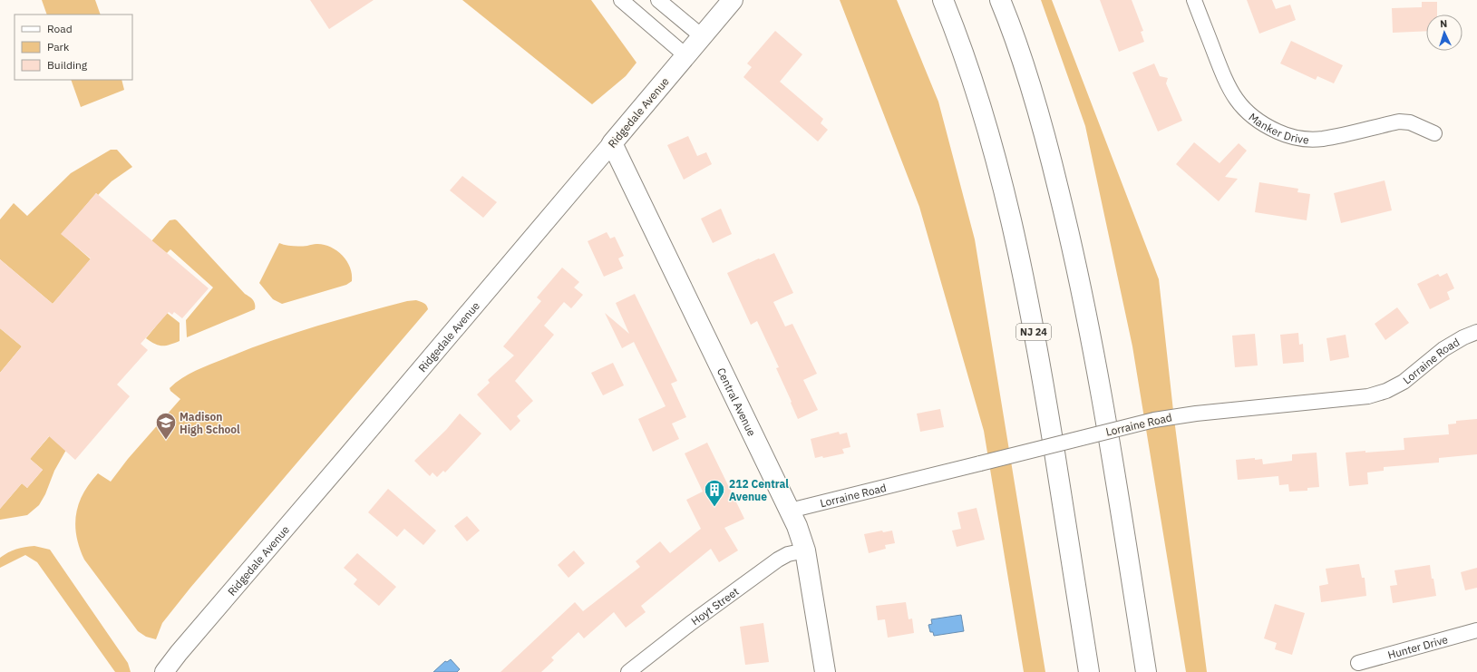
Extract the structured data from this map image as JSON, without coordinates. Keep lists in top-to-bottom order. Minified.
{"streets":{"main road":["Ridgedale Avenue","NJ 24","Central Avenue"],"street":["Manker Drive","Lorraine Road","Hoyt Street","Hunter Drive"]},"crossings":[["Ridgedale Avenue","Central Avenue"],["Lorraine Road","Central Avenue"],["Central Avenue","Hoyt Street"]],"places":{"school or university":["Madison High School"],"building":["212 Central Avenue"]},"legend":["Road","Park","Building"],"north":"top"}
